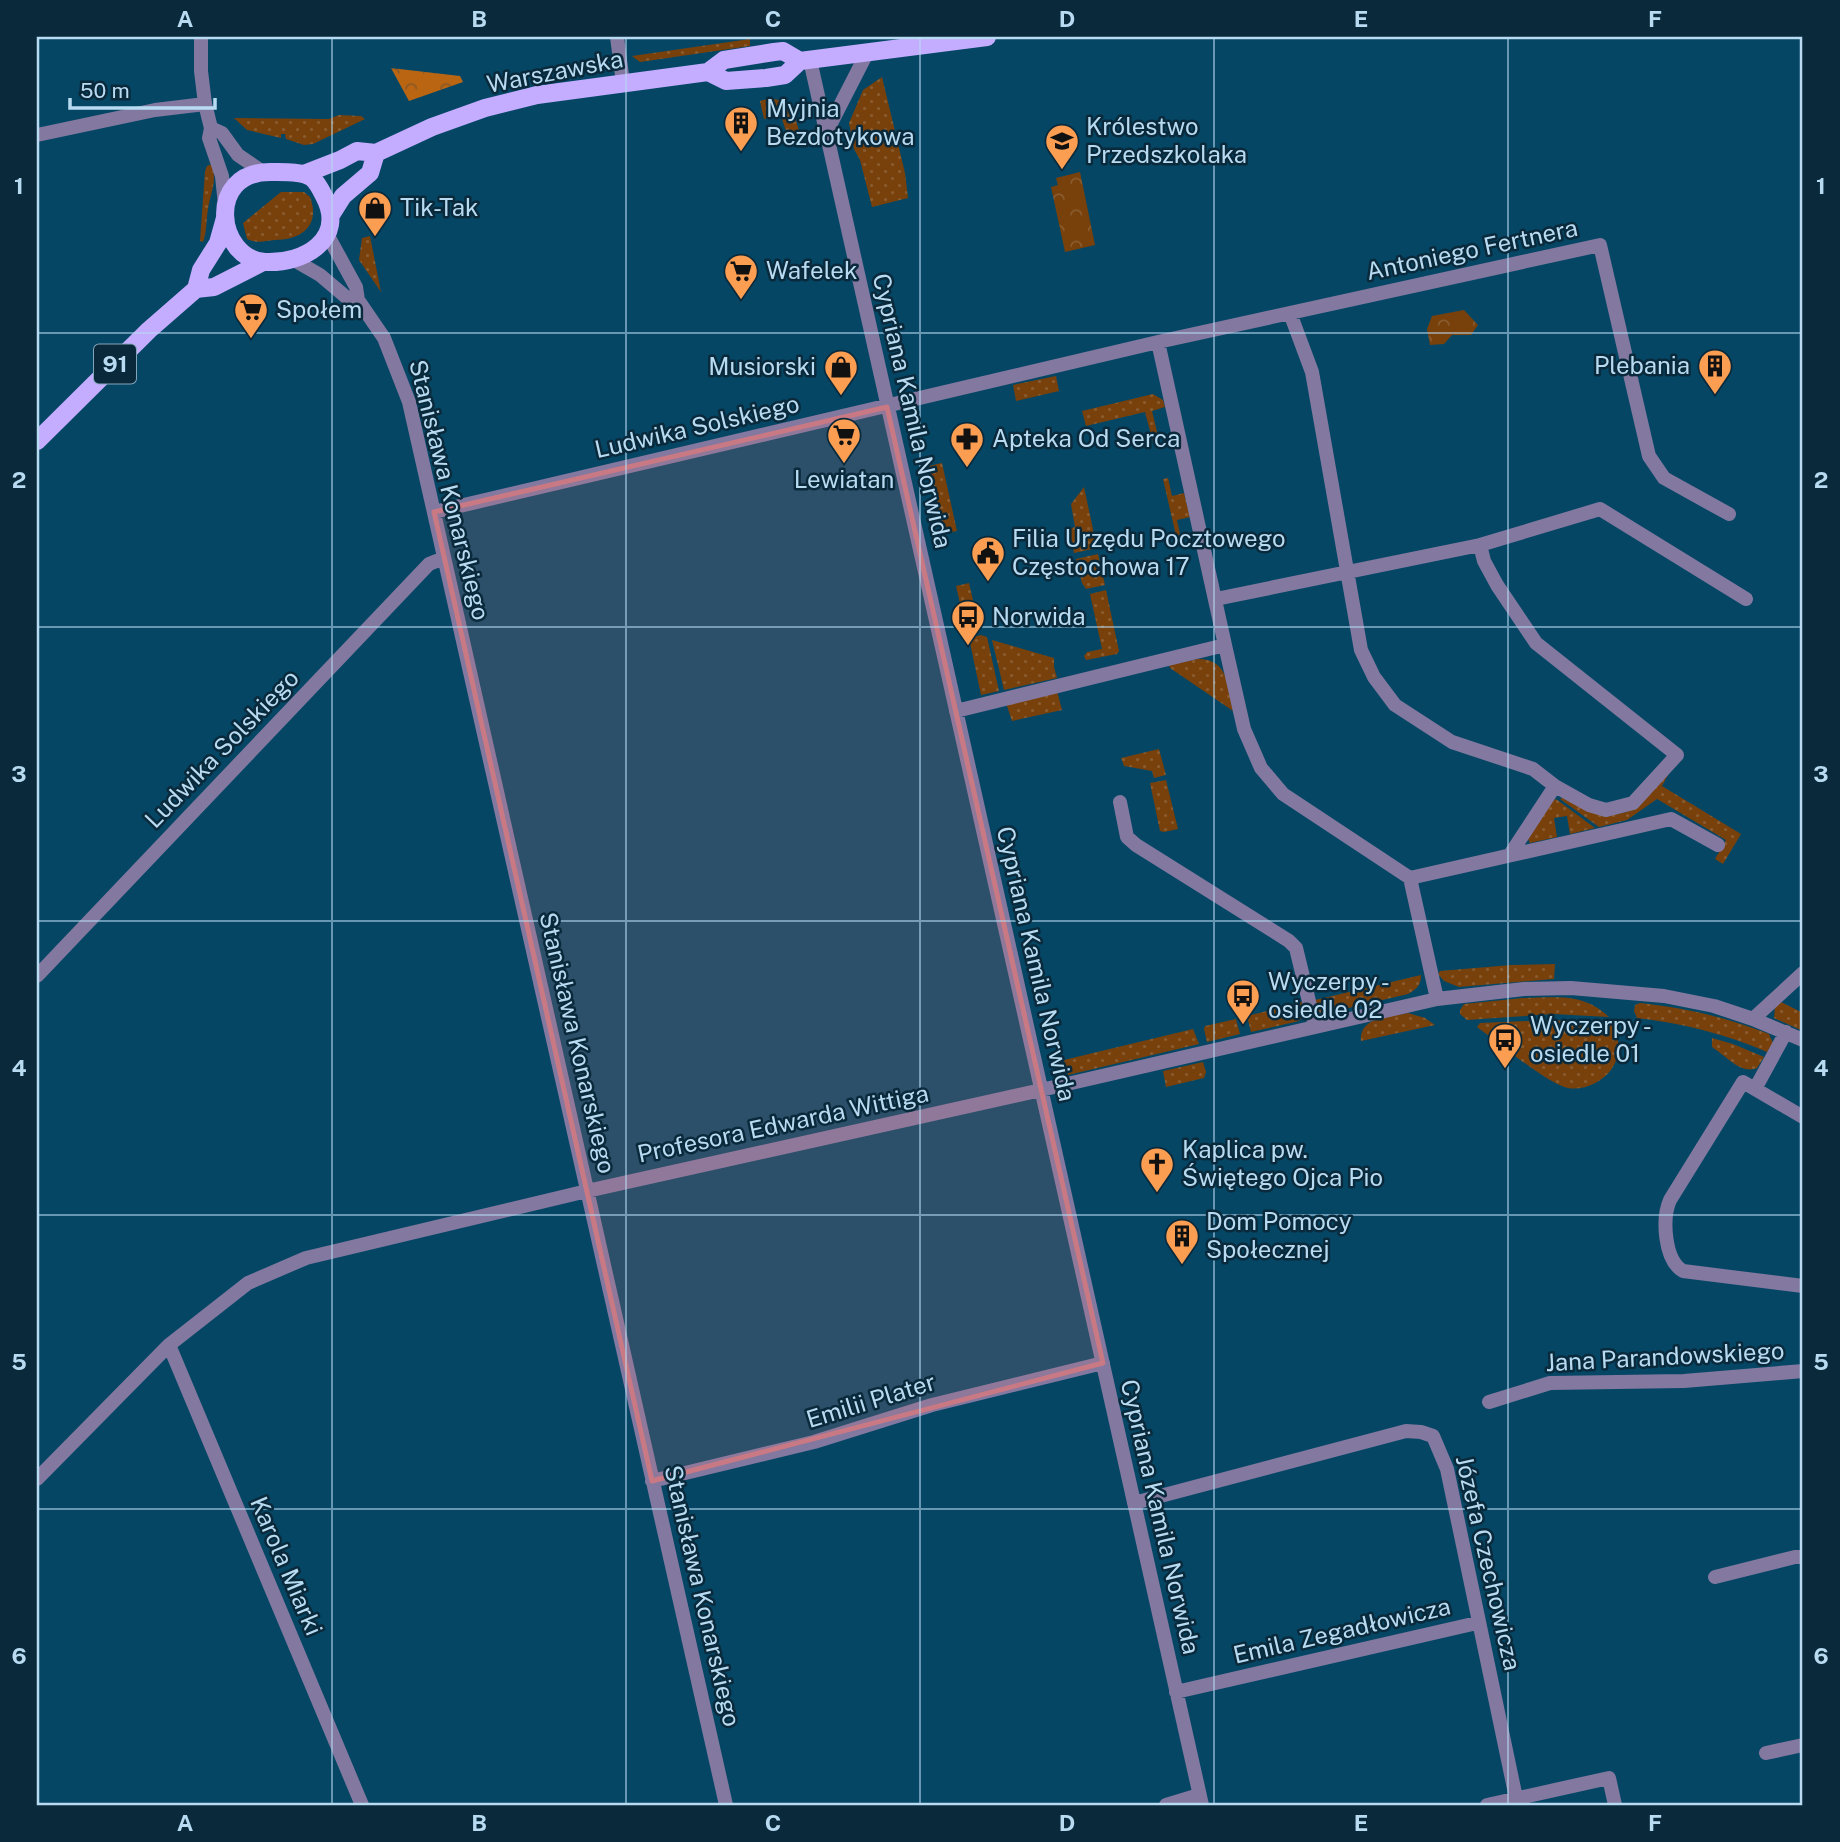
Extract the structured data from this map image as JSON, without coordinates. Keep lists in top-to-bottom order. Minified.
{"streets":{"main road":["Warszawska","91"],"street":["Antoniego Fertnera","Cypriana Kamila Norwida","Ludwika Solskiego","Stanisława Konarskiego","Profesora Edwarda Wittiga","Jana Parandowskiego","Emilii Plater","Józefa Czechowicza","Karola Miarki","Emila Zegadłowicza"]},"crossings":[["Warszawska","91"],["Warszawska","Cypriana Kamila Norwida"],["Warszawska","Stanisława Konarskiego"],["Antoniego Fertnera","Cypriana Kamila Norwida"],["Antoniego Fertnera","Ludwika Solskiego"],["91","Stanisława Konarskiego"],["Cypriana Kamila Norwida","Ludwika Solskiego"],["Cypriana Kamila Norwida","Profesora Edwarda Wittiga"],["Cypriana Kamila Norwida","Emilii Plater"],["Cypriana Kamila Norwida","Józefa Czechowicza"],["Cypriana Kamila Norwida","Emila Zegadłowicza"],["Ludwika Solskiego","Stanisława Konarskiego"],["Stanisława Konarskiego","Profesora Edwarda Wittiga"],["Stanisława Konarskiego","Emilii Plater"],["Profesora Edwarda Wittiga","Karola Miarki"],["Józefa Czechowicza","Emila Zegadłowicza"]],"places":{"building":["Myjnia Bezdotykowa","Plebania","Dom Pomocy Społecznej"],"school or university":["Królestwo Przedszkolaka"],"shop":["Tik-Tak","Musiorski"],"supermarket":["Wafelek","Społem","Lewiatan"],"pharmacy":["Apteka Od Serca"],"public building":["Filia Urzędu Pocztowego Częstochowa 17"],"bus stop":["Norwida","Wyczerpy - osiedle 02","Wyczerpy - osiedle 01"],"church":["Kaplica pw. Świętego Ojca Pio"]},"scale_bar":"50 m","grid":{"columns":["A","B","C","D","E","F"],"rows":["1","2","3","4","5","6"]}}
